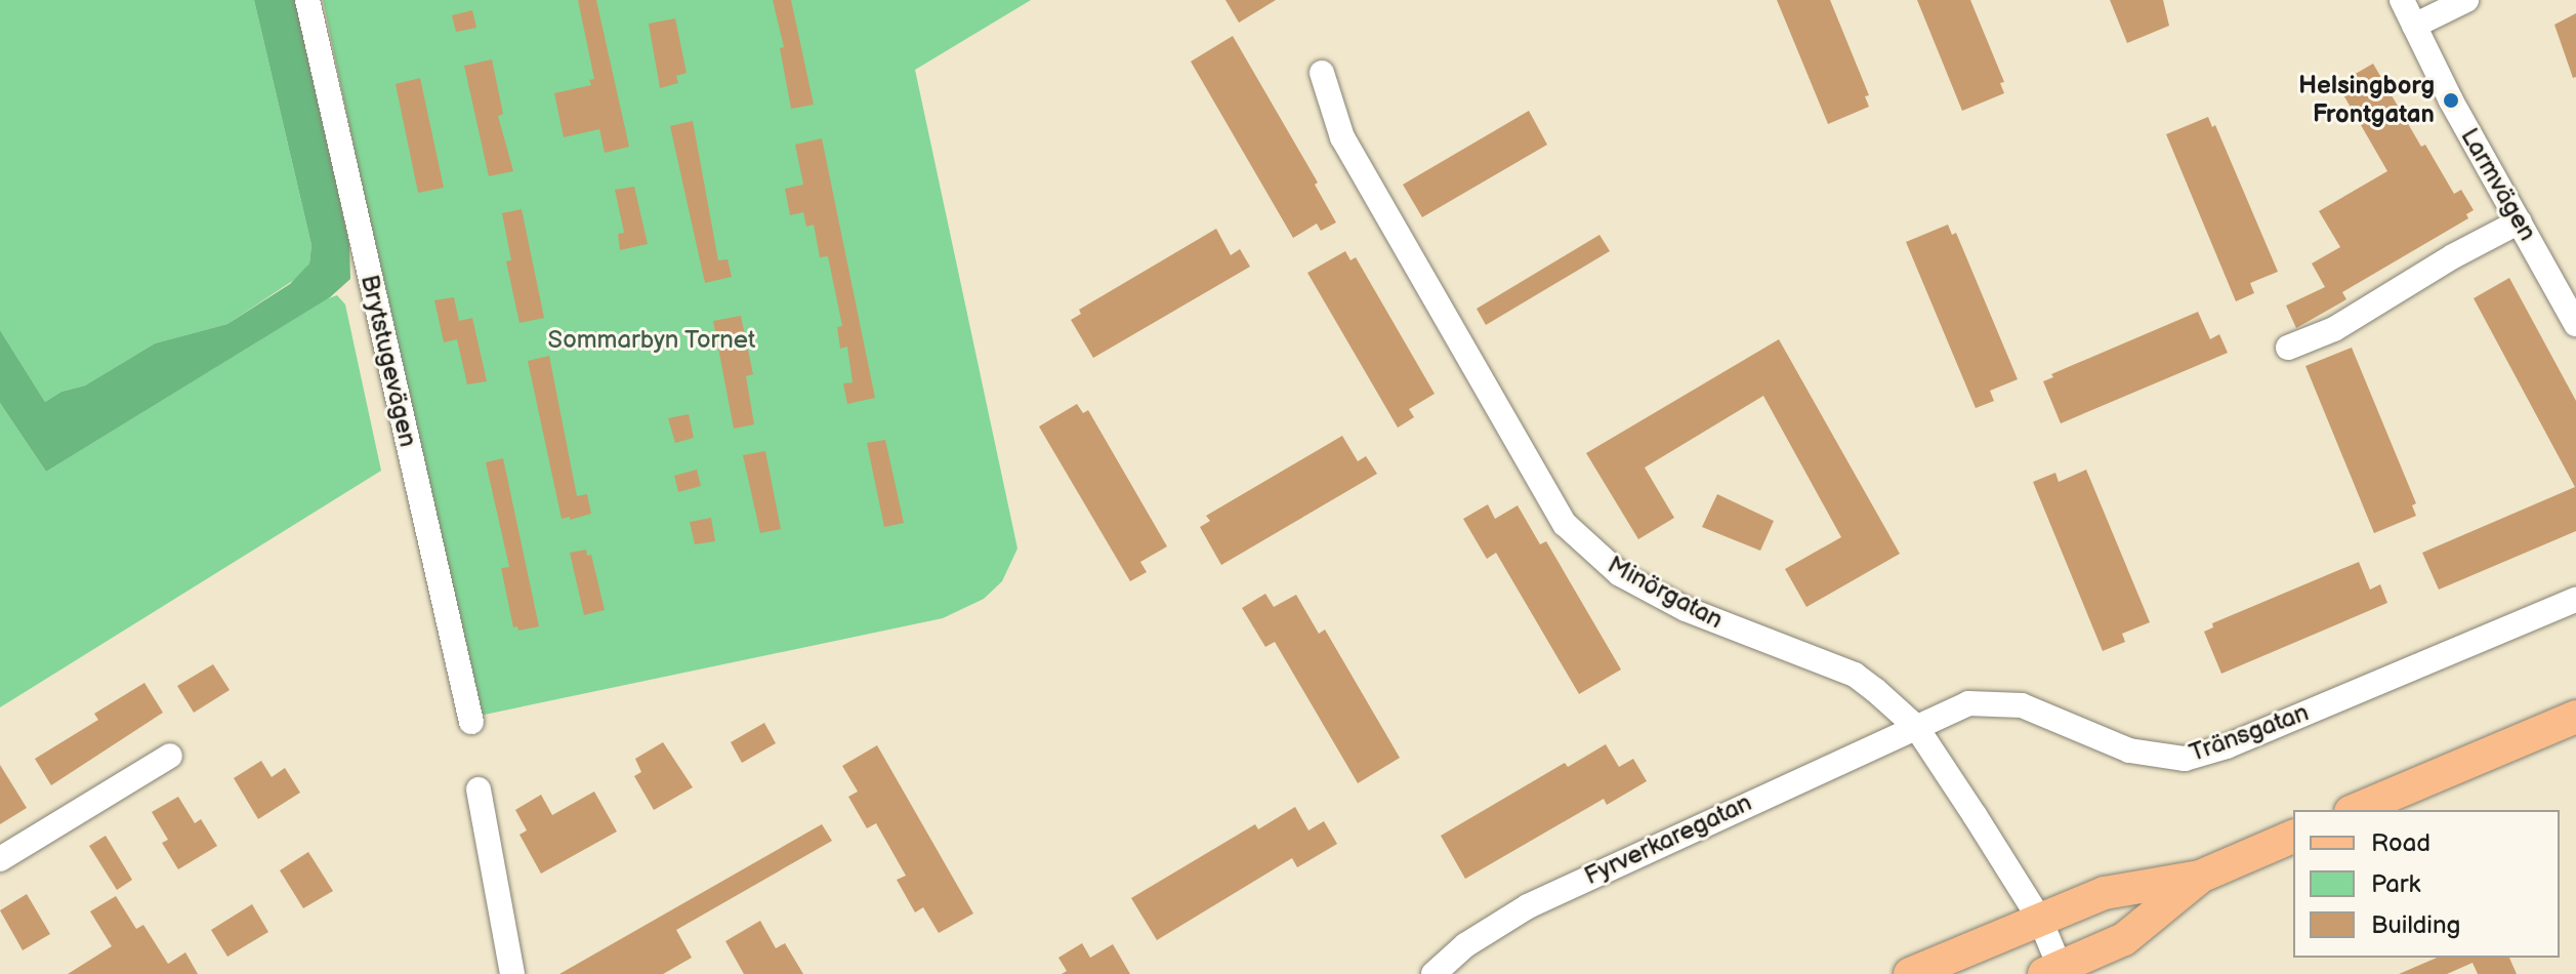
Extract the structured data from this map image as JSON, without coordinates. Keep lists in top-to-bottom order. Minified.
{"streets":{"street":["Larmvägen","Brytstugevägen","Minörgatan","Tränsgatan","Fyrverkaregatan"]},"crossings":[["Minörgatan","Tränsgatan"],["Minörgatan","Fyrverkaregatan"],["Tränsgatan","Fyrverkaregatan"]],"parks":["Sommarbyn Tornet"],"places":["Helsingborg Frontgatan"],"legend":["Road","Park","Building"]}
